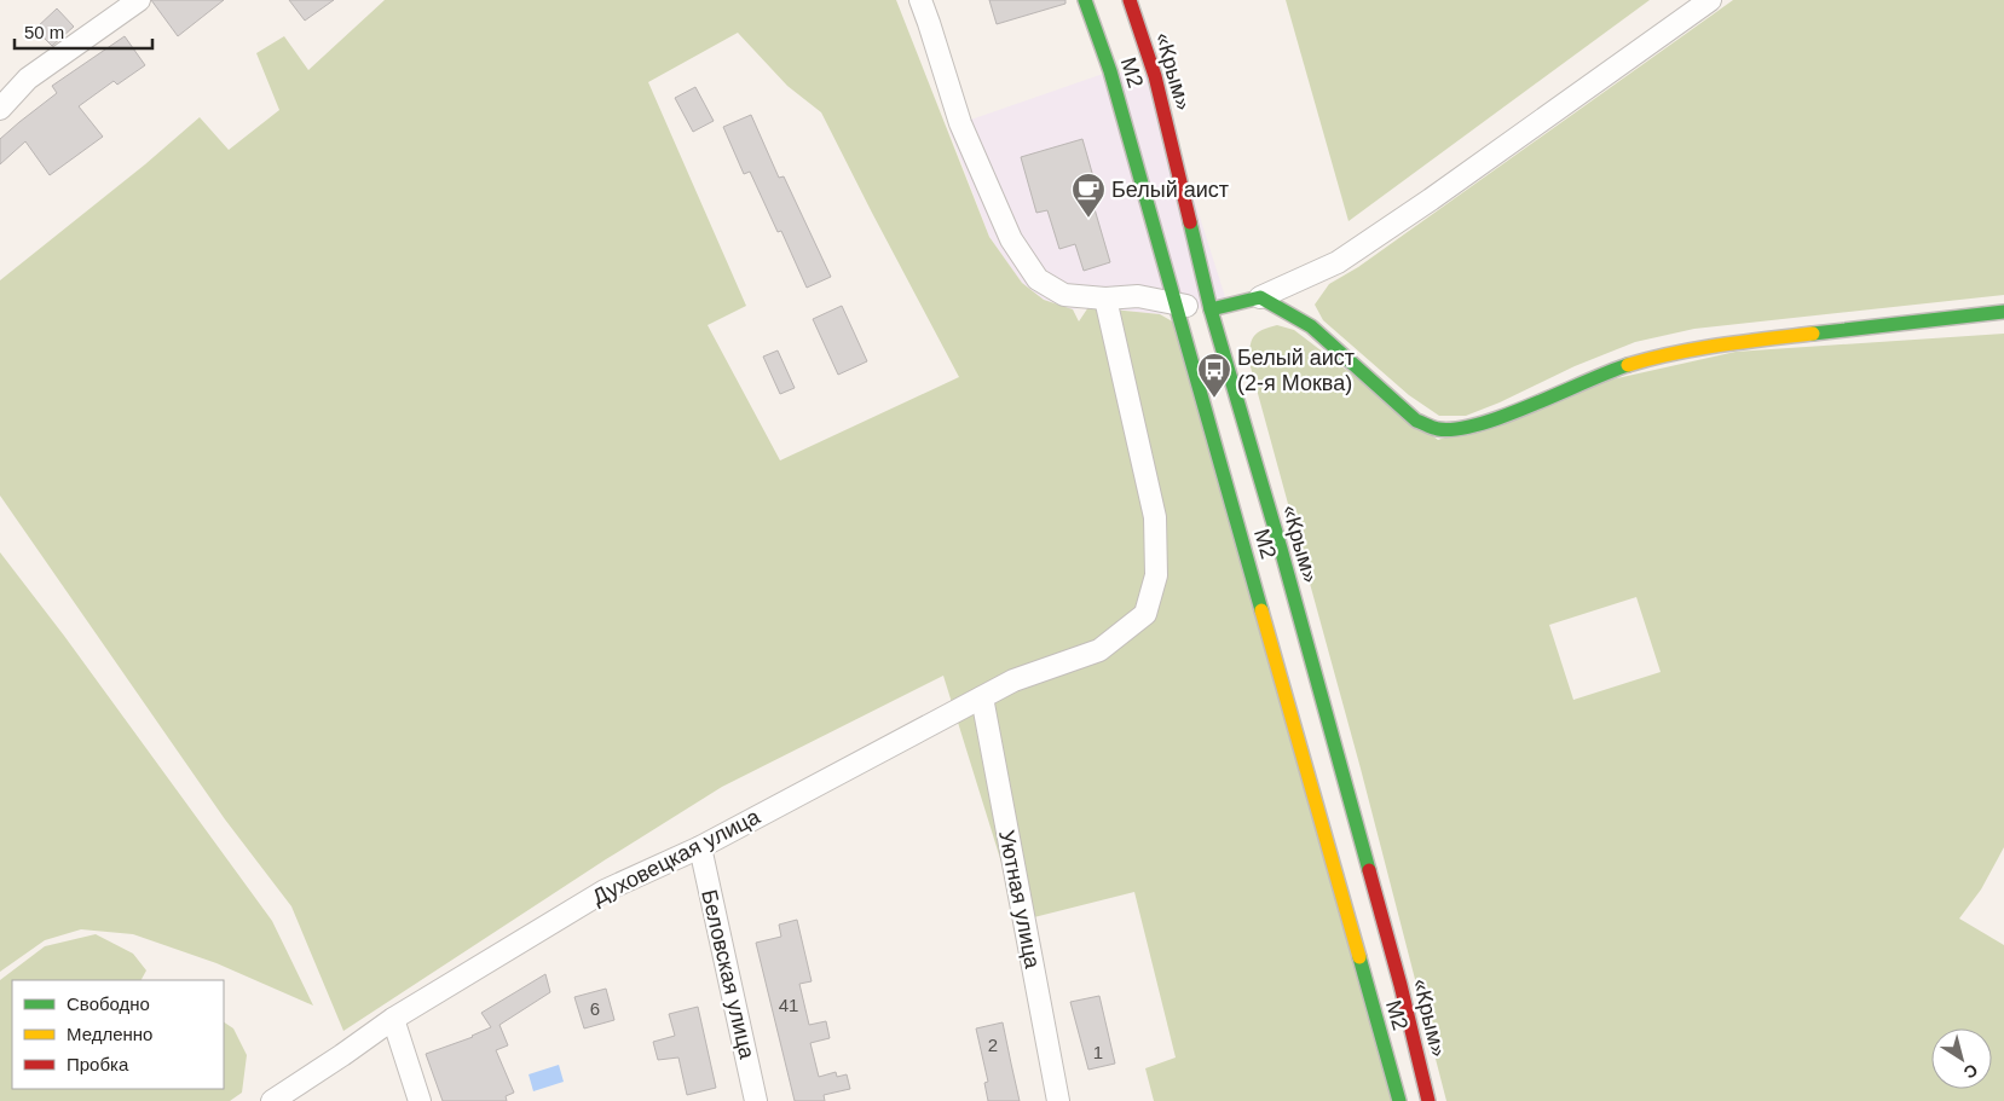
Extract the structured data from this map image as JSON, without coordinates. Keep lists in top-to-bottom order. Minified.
{"streets":{"main road":["«Крым»","М2"],"street":["Духовецкая улица","Уютная улица","Беловская улица"]},"crossings":[["Духовецкая улица","Уютная улица"],["Духовецкая улица","Беловская улица"]],"places":{"cafe":["Белый аист"],"bus stop":["Белый аист (2-я Моква)"]},"house_numbers":["41","6","2","1"],"legend":["Свободно","Медленно","Пробка"],"scale_bar":"50 m","north":"bottom right"}
